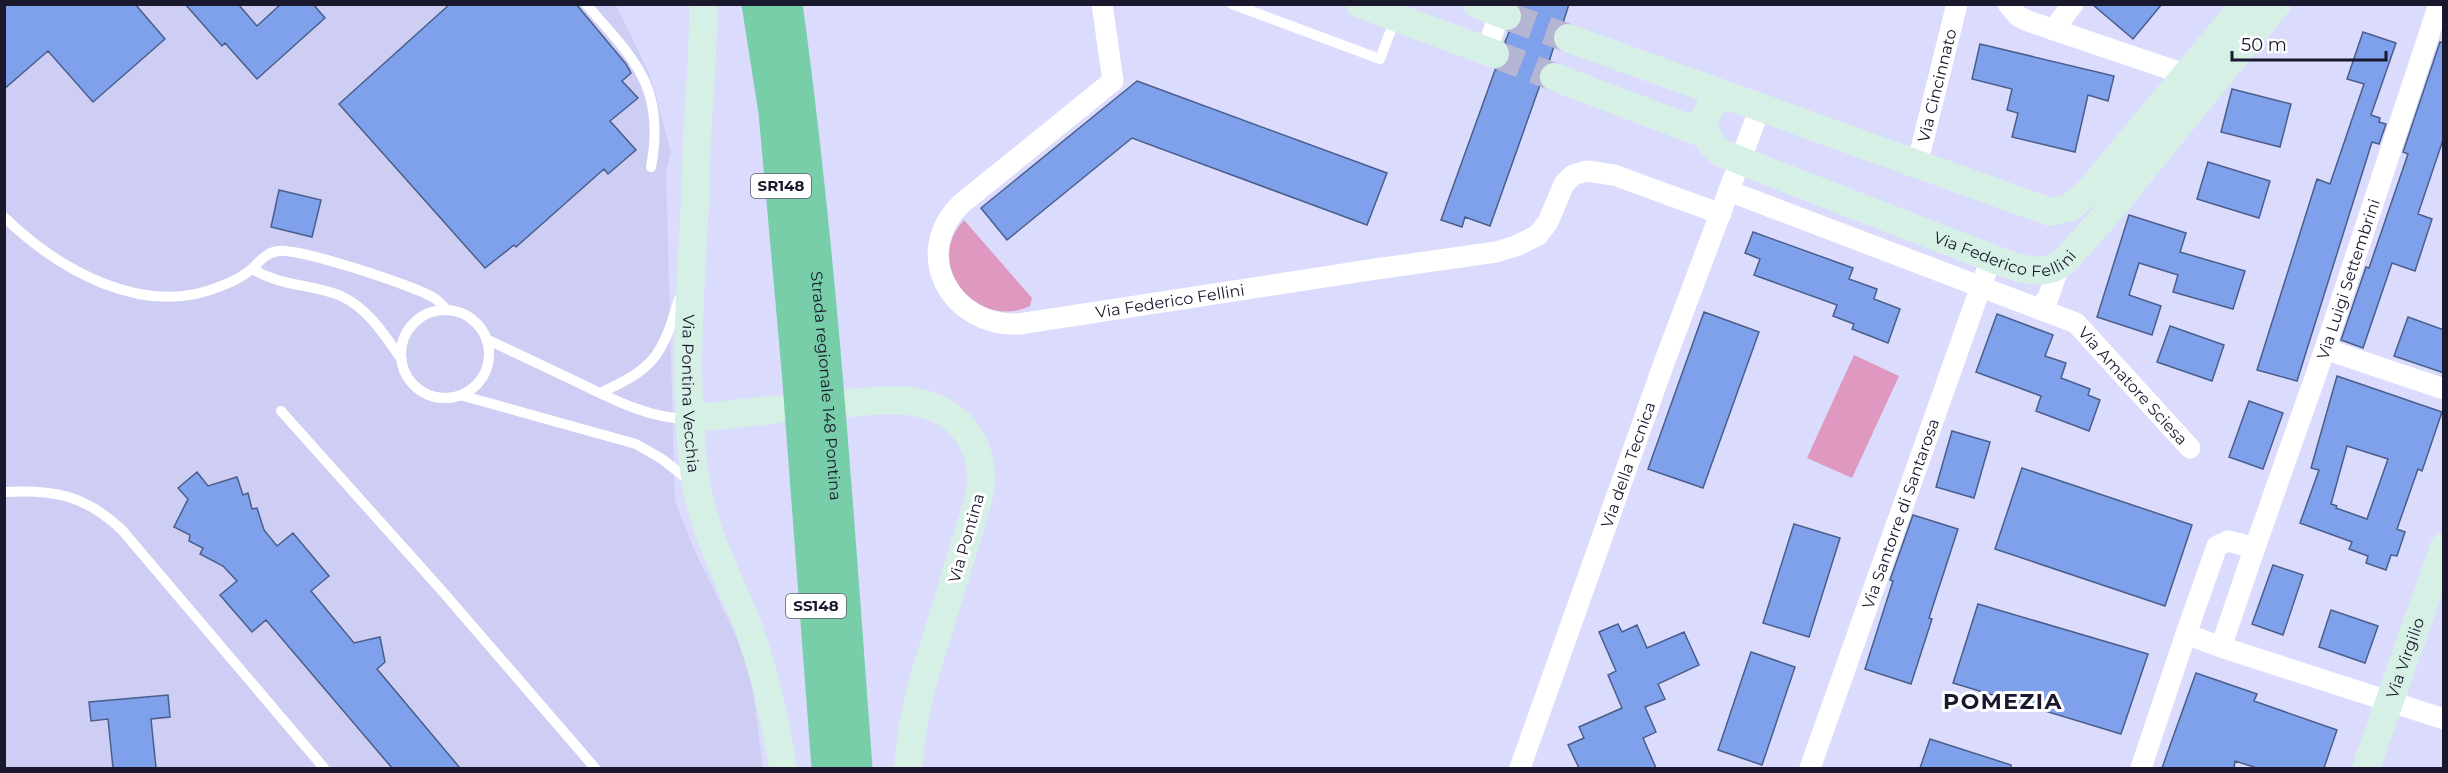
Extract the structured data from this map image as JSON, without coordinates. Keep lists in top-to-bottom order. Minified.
{"streets":{"highway":["SR148","Strada regionale 148 Pontina","SS148"],"street":["Via Cincinnato","Via Federico Fellini","Via Luigi Settembrini","Via Amatore Sciesa","Via Pontina Vecchia","Via della Tecnica","Via Santorre di Santarosa","Via Pontina","Via Virgilio"]},"crossings":[["Via Cincinnato","Via Federico Fellini"],["Via Federico Fellini","Via Amatore Sciesa"],["Via Federico Fellini","Via della Tecnica"],["Via Federico Fellini","Via Santorre di Santarosa"],["Strada regionale 148 Pontina","SS148"]],"districts":["POMEZIA"],"scale_bar":"50 m"}
